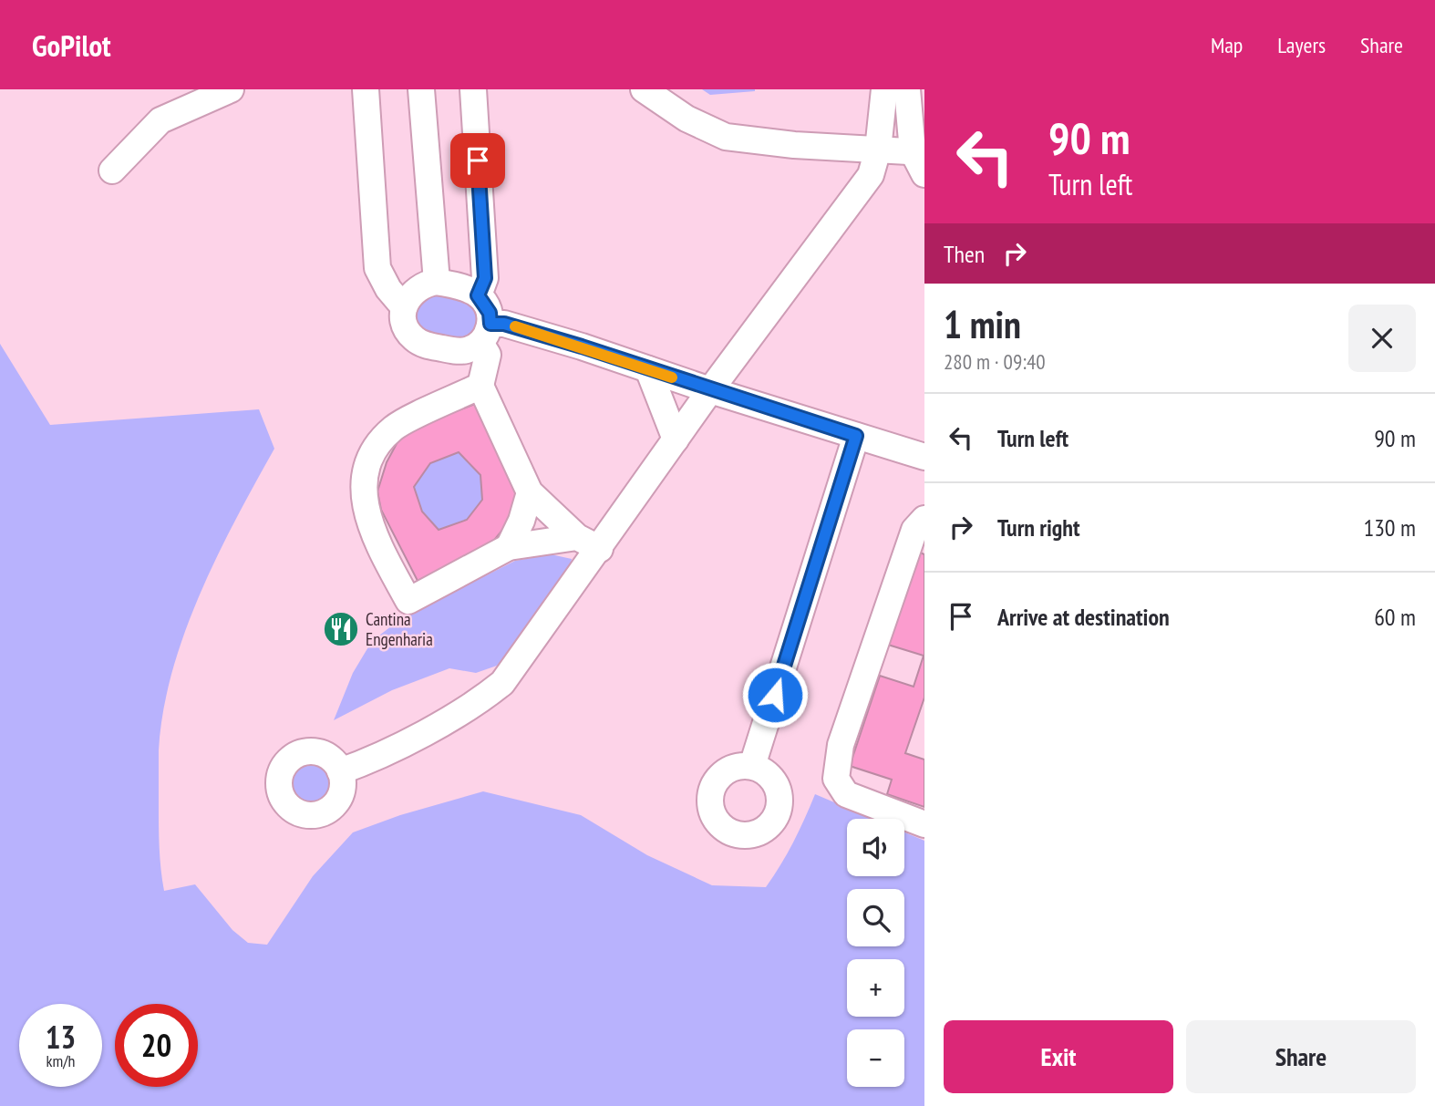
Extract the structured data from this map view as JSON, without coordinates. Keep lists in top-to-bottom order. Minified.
{"places":{"restaurant":["Cantina Engenharia"]},"page":{"header":"GoPilot","nav":["Map","Layers","Share"],"turn":["90 m","Turn left"],"then":"Then","heading":["1 min","280 m · 09:40"],"list":[{"name":"Turn left","value":"90 m"},{"name":"Turn right","value":"130 m"},{"name":"Arrive at destination","value":"60 m"}],"map_buttons":["+","−"],"speed":"13 km/h","limit":"20","buttons":["Exit","Share"]}}
